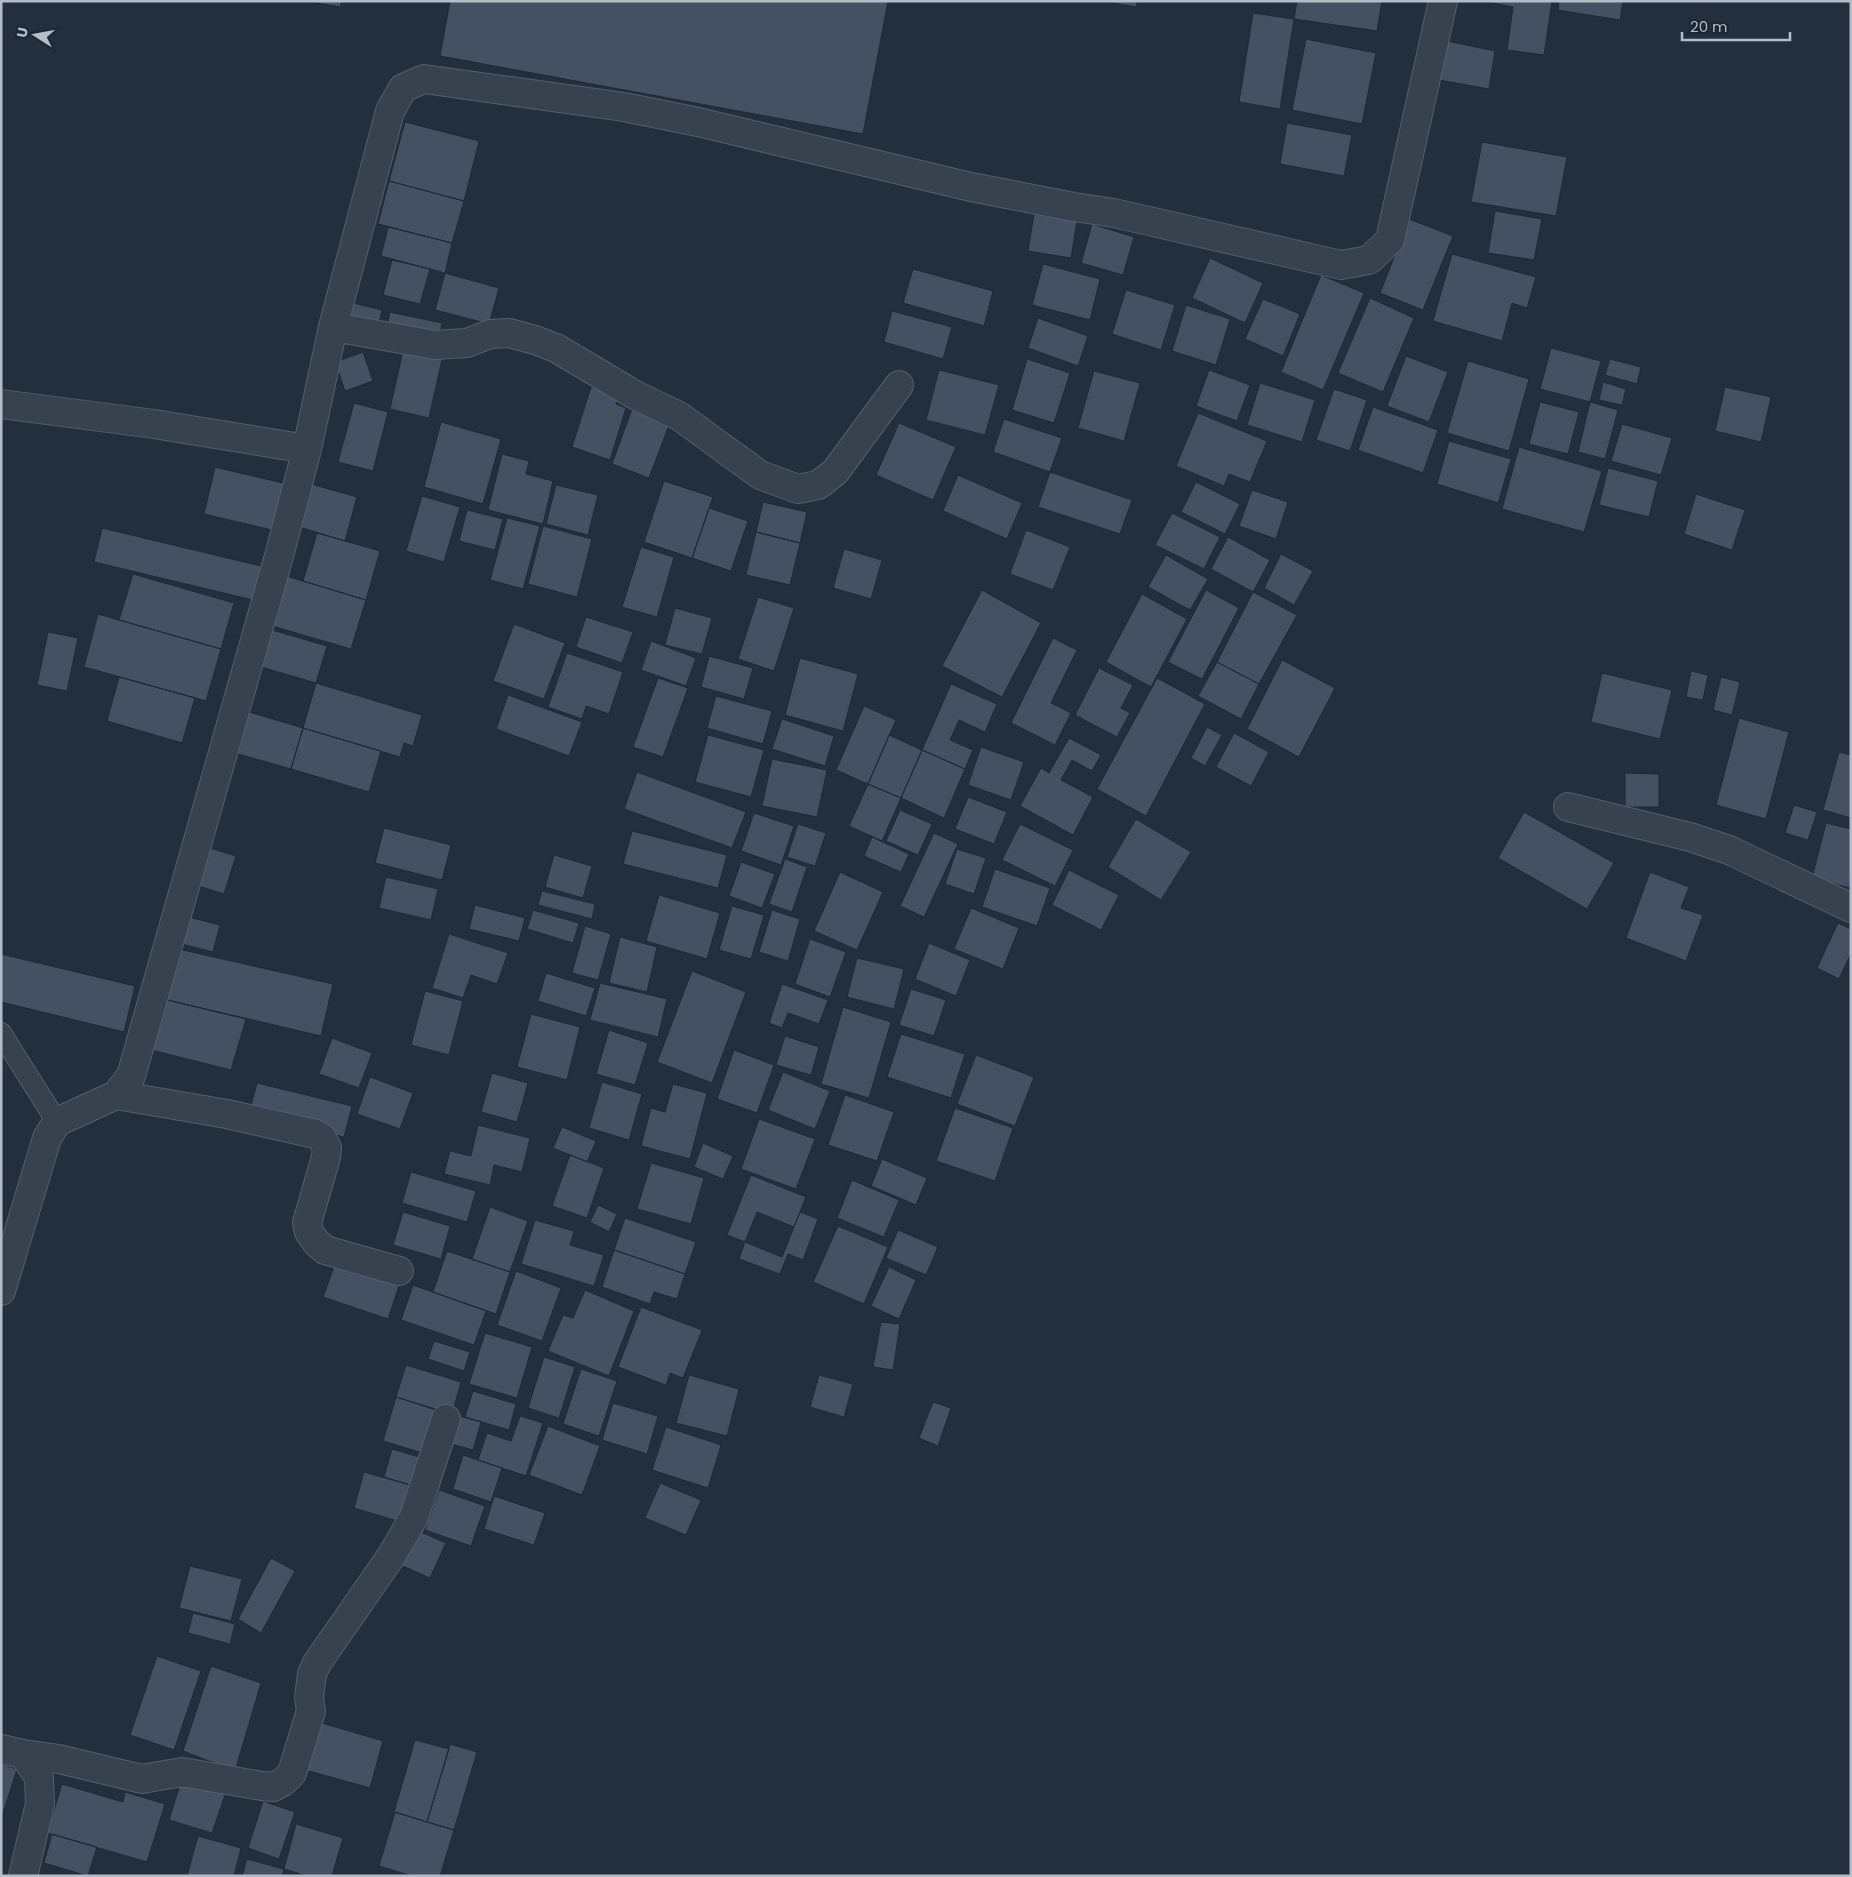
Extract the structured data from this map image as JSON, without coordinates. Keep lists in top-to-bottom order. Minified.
{"scale_bar":"20 m","north":"left"}
